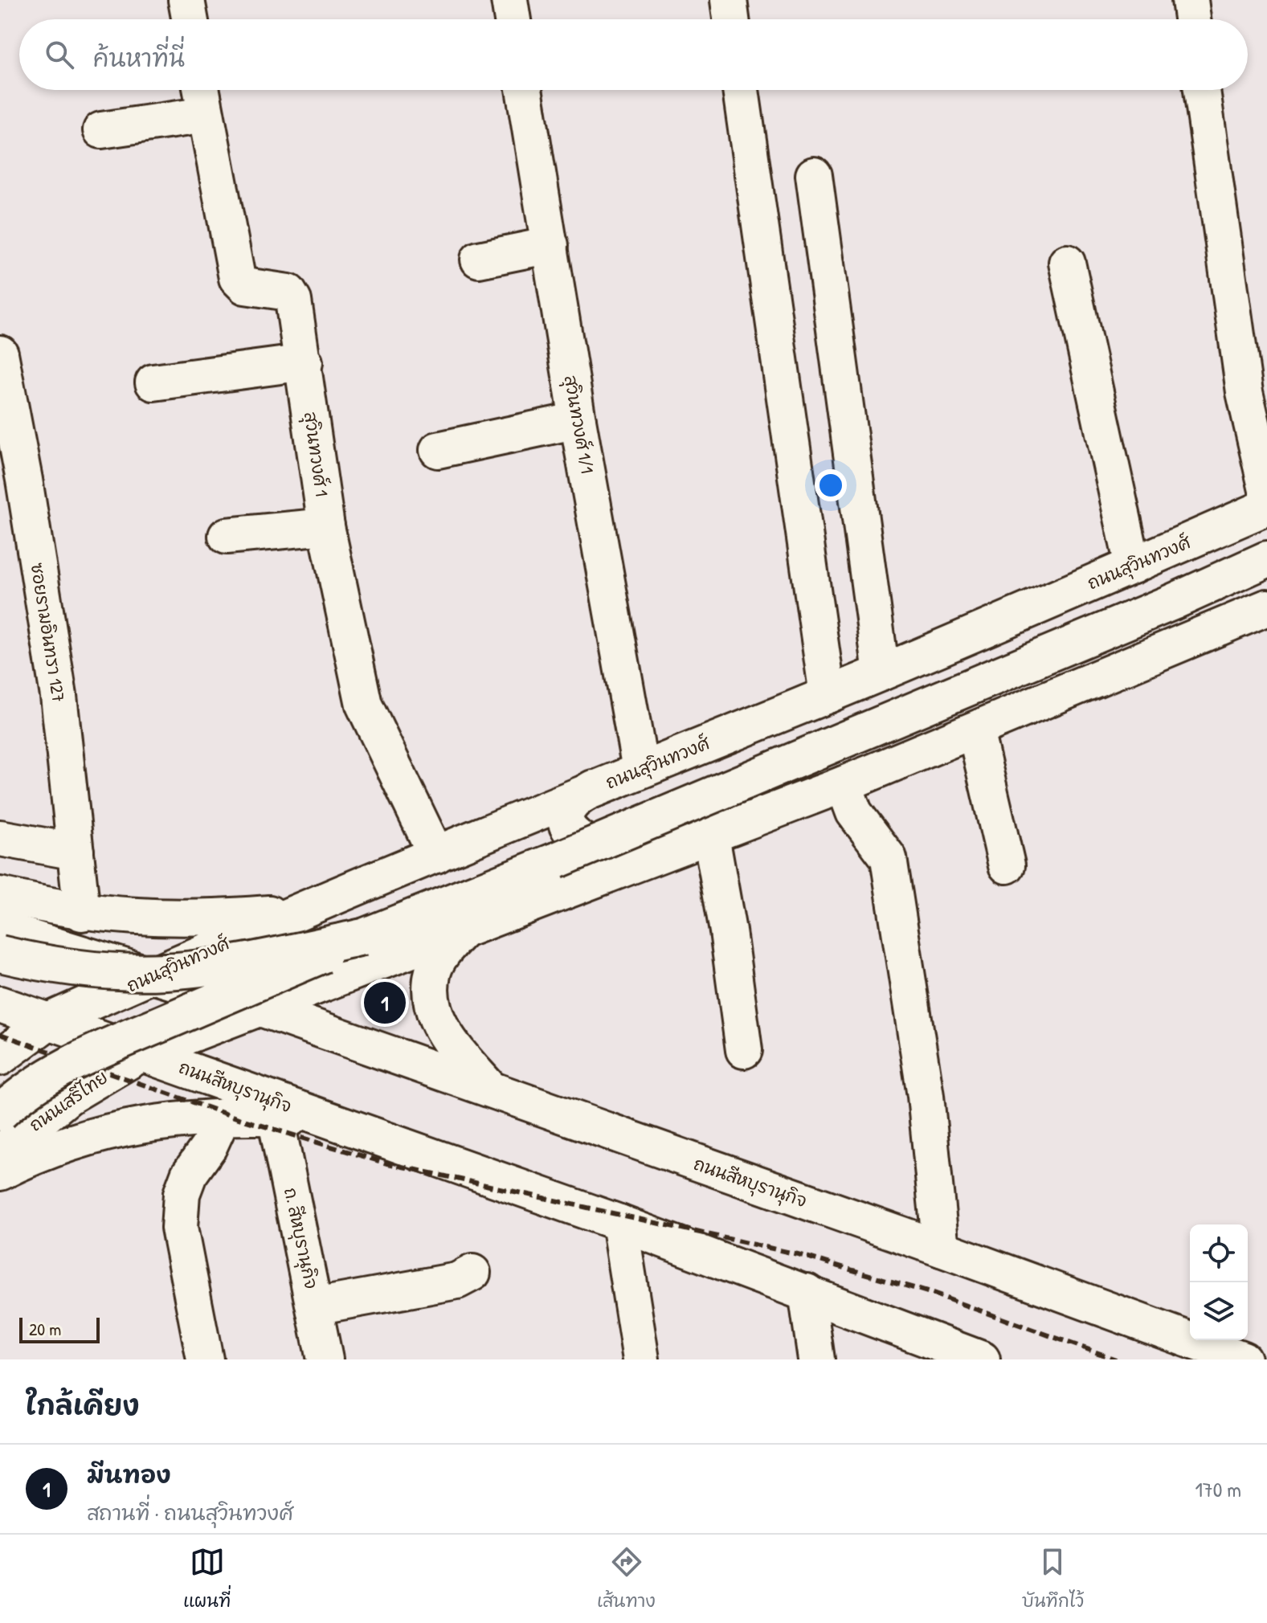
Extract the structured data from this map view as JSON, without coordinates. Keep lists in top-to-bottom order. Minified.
{"streets":{"main road":["สุวินทวงศ์ 1/1","สุวินทวงศ์ 1","ถนนสุวินทวงศ์","ซอยรามอินทรา 127","ถนนสีหบุรานุกิจ","ถนนเสรีไทย","ถ. สีหบุรานุกิจ"]},"crossings":[["สุวินทวงศ์ 1/1","ถนนสุวินทวงศ์"],["สุวินทวงศ์ 1","ถนนสุวินทวงศ์"],["ถนนสุวินทวงศ์","ถนนสีหบุรานุกิจ"],["ถนนสีหบุรานุกิจ","ถนนเสรีไทย"]],"scale_bar":"20 m","page":{"search":"ค้นหาที่นี่","pins":"1","scale":"20 m","heading":"ใกล้เคียง","list":[{"mark":"1","name":"มีนทอง","note":"สถานที่ · ถนนสุวินทวงศ์","value":"170 m"}],"nav":["แผนที่","เส้นทาง","บันทึกไว้"]}}
